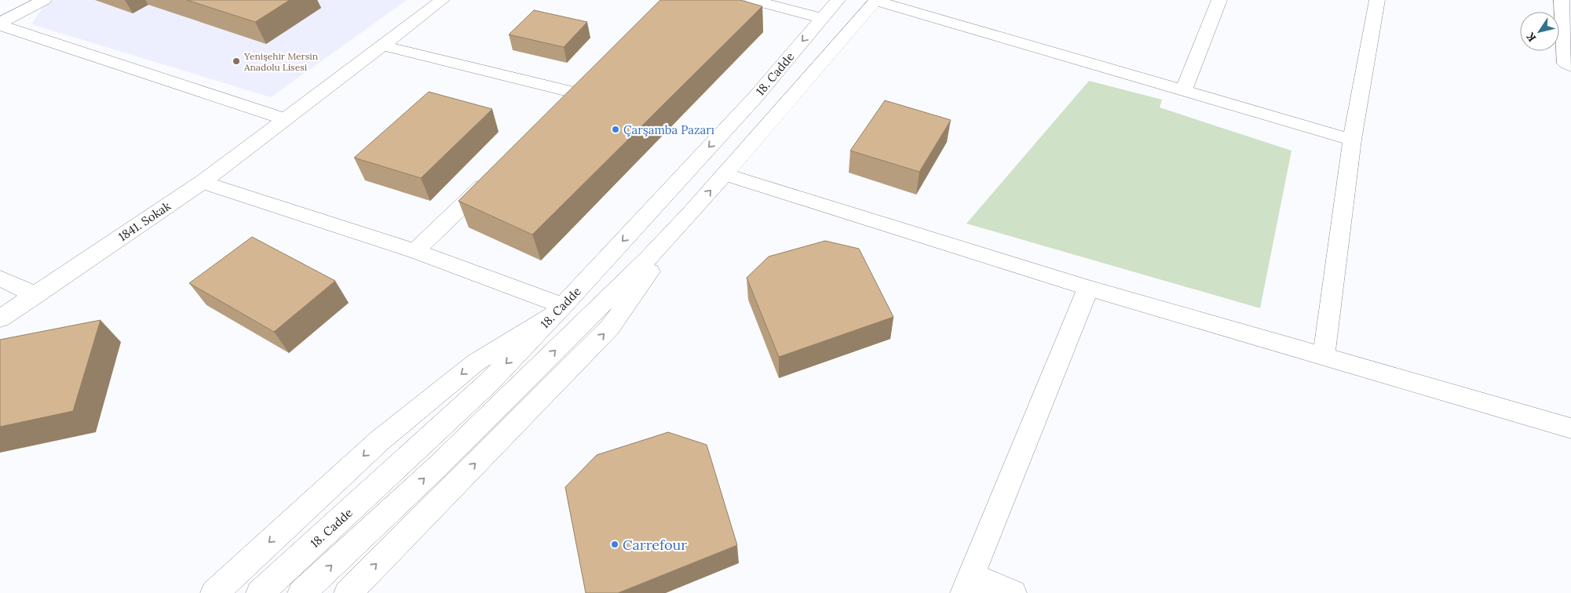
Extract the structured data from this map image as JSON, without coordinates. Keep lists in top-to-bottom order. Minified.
{"streets":{"street":["18. Cadde","1841. Sokak"]},"places":["Yenişehir Mersin Anadolu Lisesi","Çarşamba Pazarı","Carrefour"],"north":"bottom left"}
